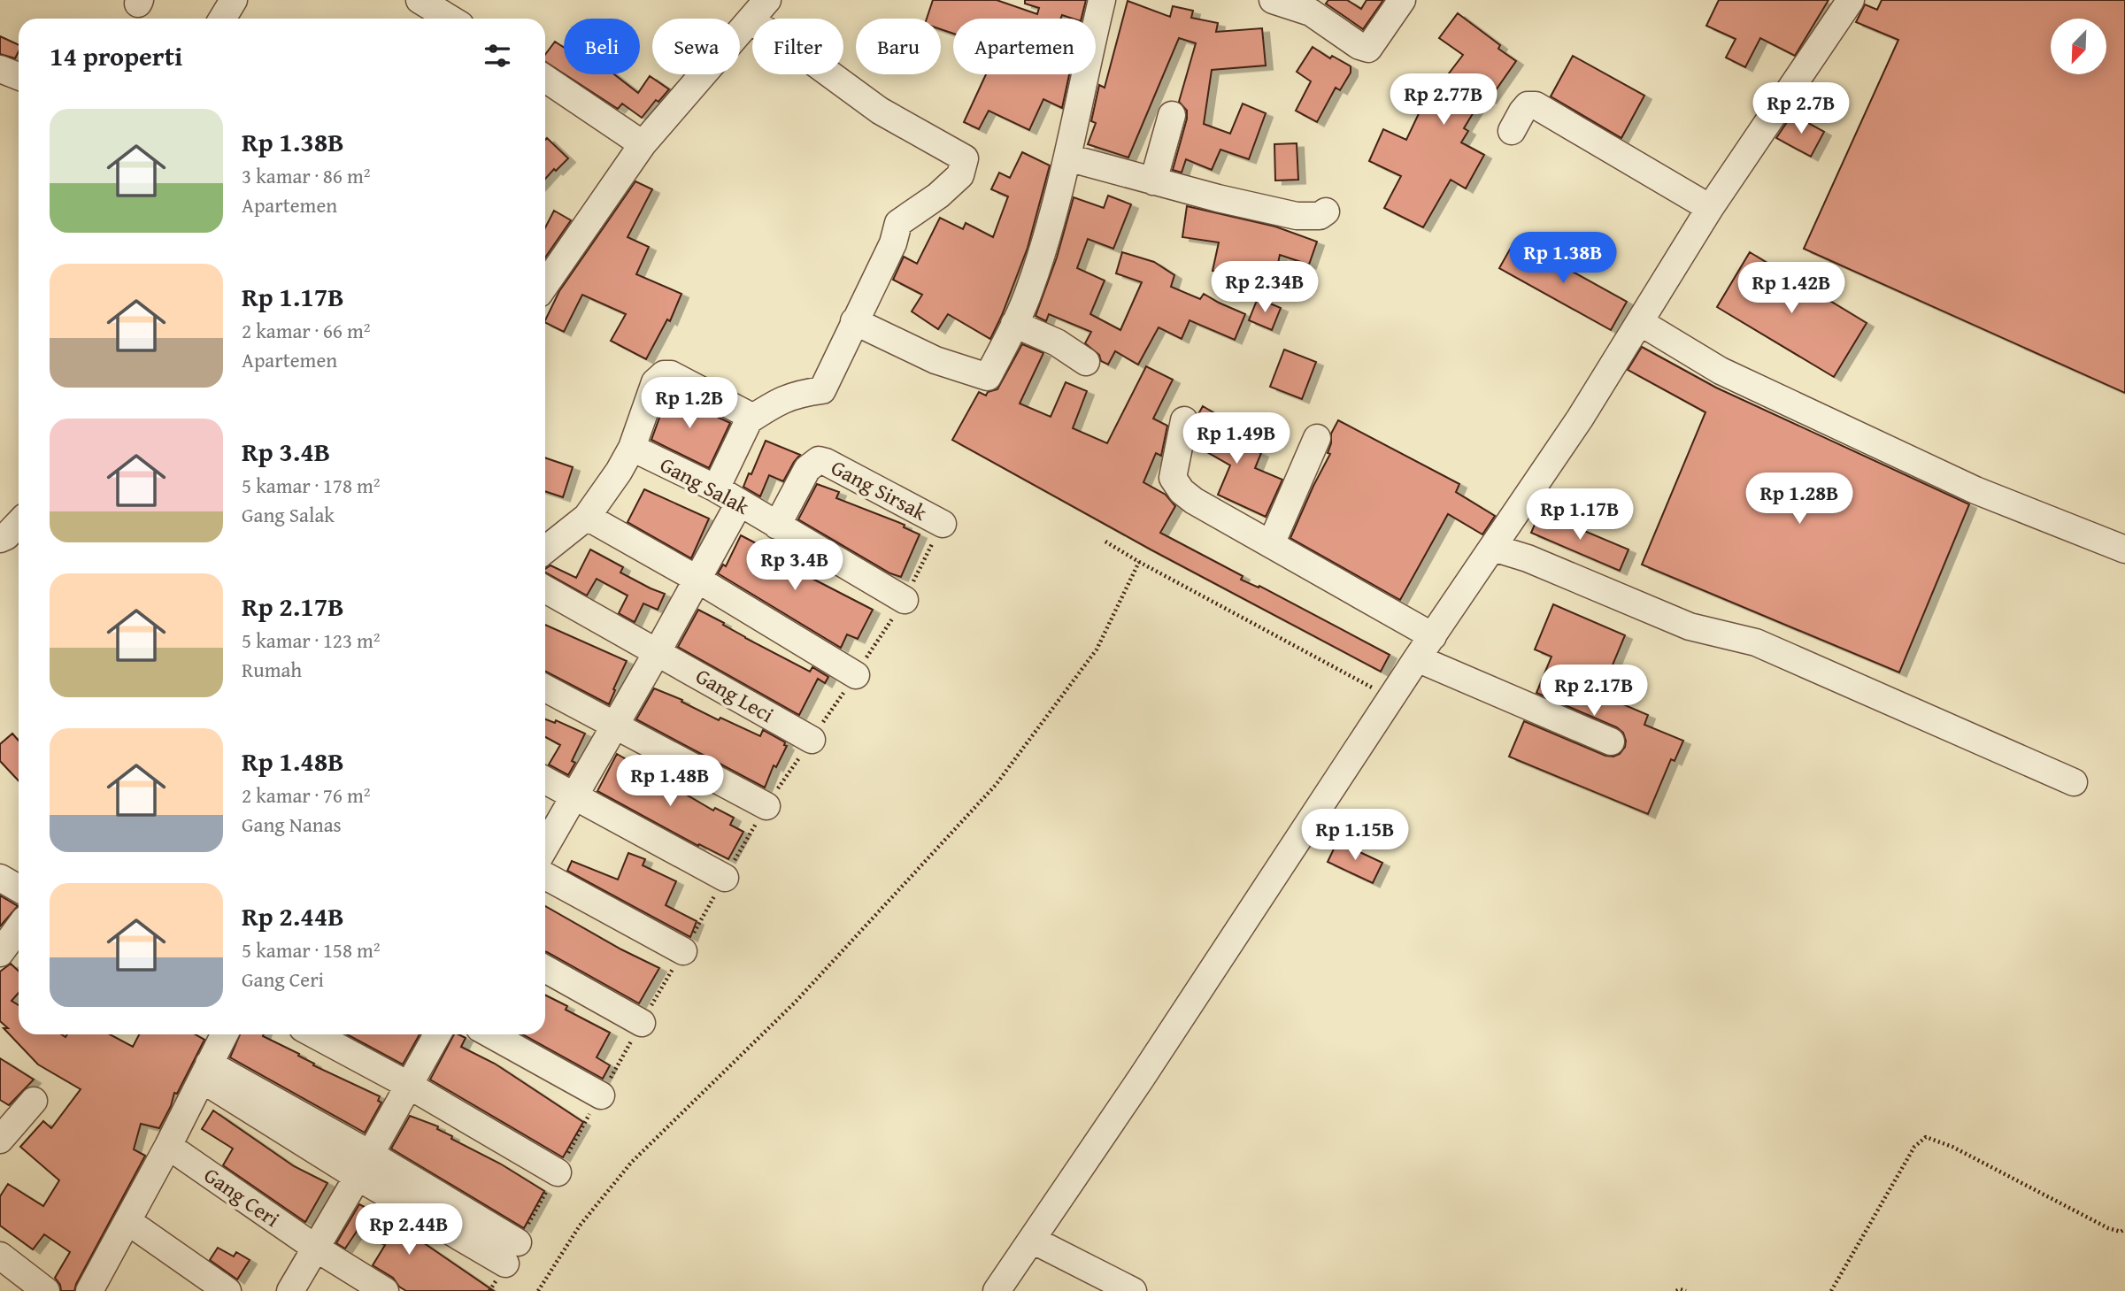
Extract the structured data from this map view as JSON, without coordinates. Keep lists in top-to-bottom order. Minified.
{"streets":{"street":["Gang Salak","Gang Sirsak","Gang Leci","Gang Ceri"]},"crossings":[["Gang Salak","Gang Sirsak"]],"north":"bottom left","page":{"chip":["Beli","Sewa","Filter","Baru","Apartemen"],"heading":"14 properti","price":["Rp 2.77B","Rp 2.7B","Rp 1.38B","Rp 2.34B","Rp 1.42B","Rp 1.2B","Rp 1.49B","Rp 1.28B","Rp 1.17B","Rp 3.4B","Rp 2.17B","Rp 1.48B","Rp 1.15B","Rp 2.44B"],"list":[{"name":"Rp 1.38B","note":"3 kamar · 86 m² · Apartemen"},{"name":"Rp 1.17B","note":"2 kamar · 66 m² · Apartemen"},{"name":"Rp 3.4B","note":"5 kamar · 178 m² · Gang Salak"},{"name":"Rp 2.17B","note":"5 kamar · 123 m² · Rumah"},{"name":"Rp 1.48B","note":"2 kamar · 76 m² · Gang Nanas"},{"name":"Rp 2.44B","note":"5 kamar · 158 m² · Gang Ceri"}]}}
